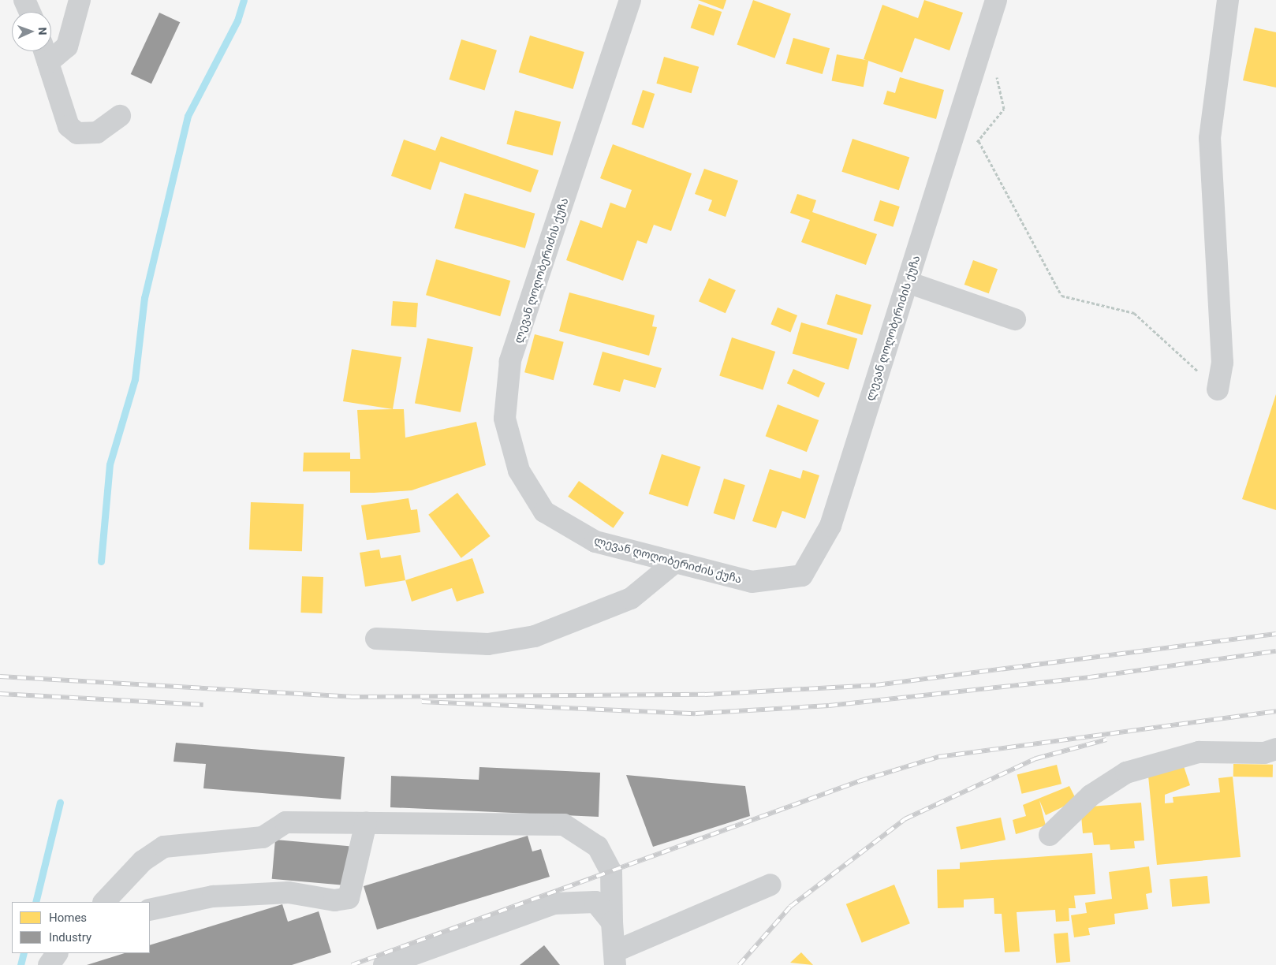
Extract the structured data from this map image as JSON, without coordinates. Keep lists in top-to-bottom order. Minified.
{"streets":{"street":["ლევან ღოღობერიძის ქუჩა"]},"legend":["Homes","Industry"],"north":"right"}
